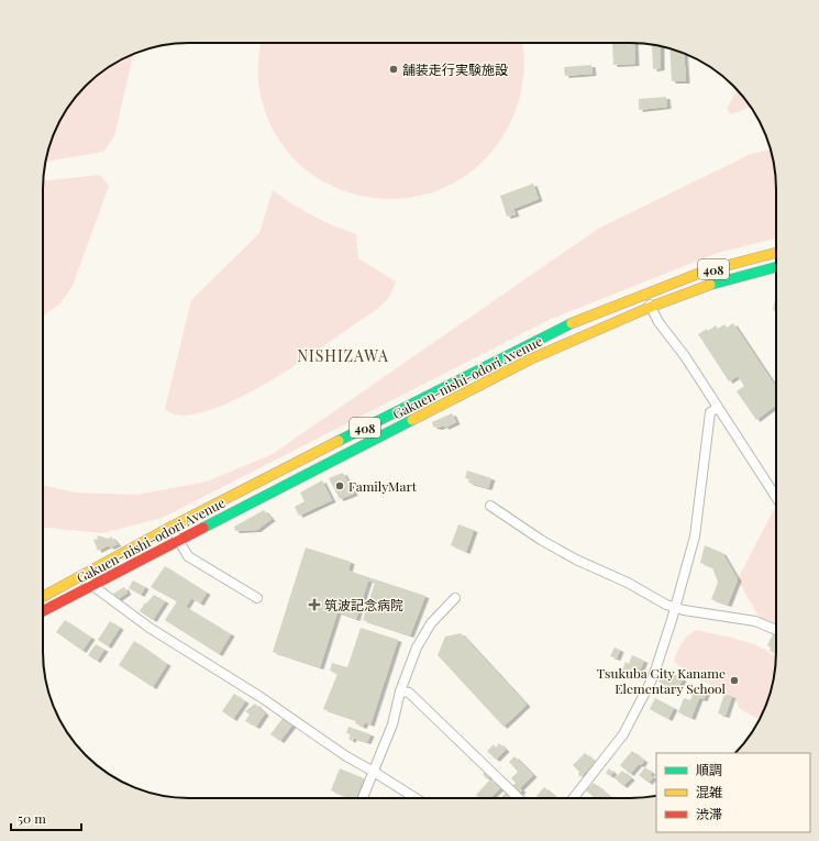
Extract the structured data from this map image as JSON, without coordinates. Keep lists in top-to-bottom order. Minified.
{"streets":{"highway":["408","Gakuen-nishi-odori Avenue"]},"districts":["NISHIZAWA"],"places":{"other":["舗装走行実験施設","FamilyMart","Tsukuba City Kaname Elementary School"],"health":["筑波記念病院"]},"legend":["順調","混雑","渋滞"],"scale_bar":"50 m"}
